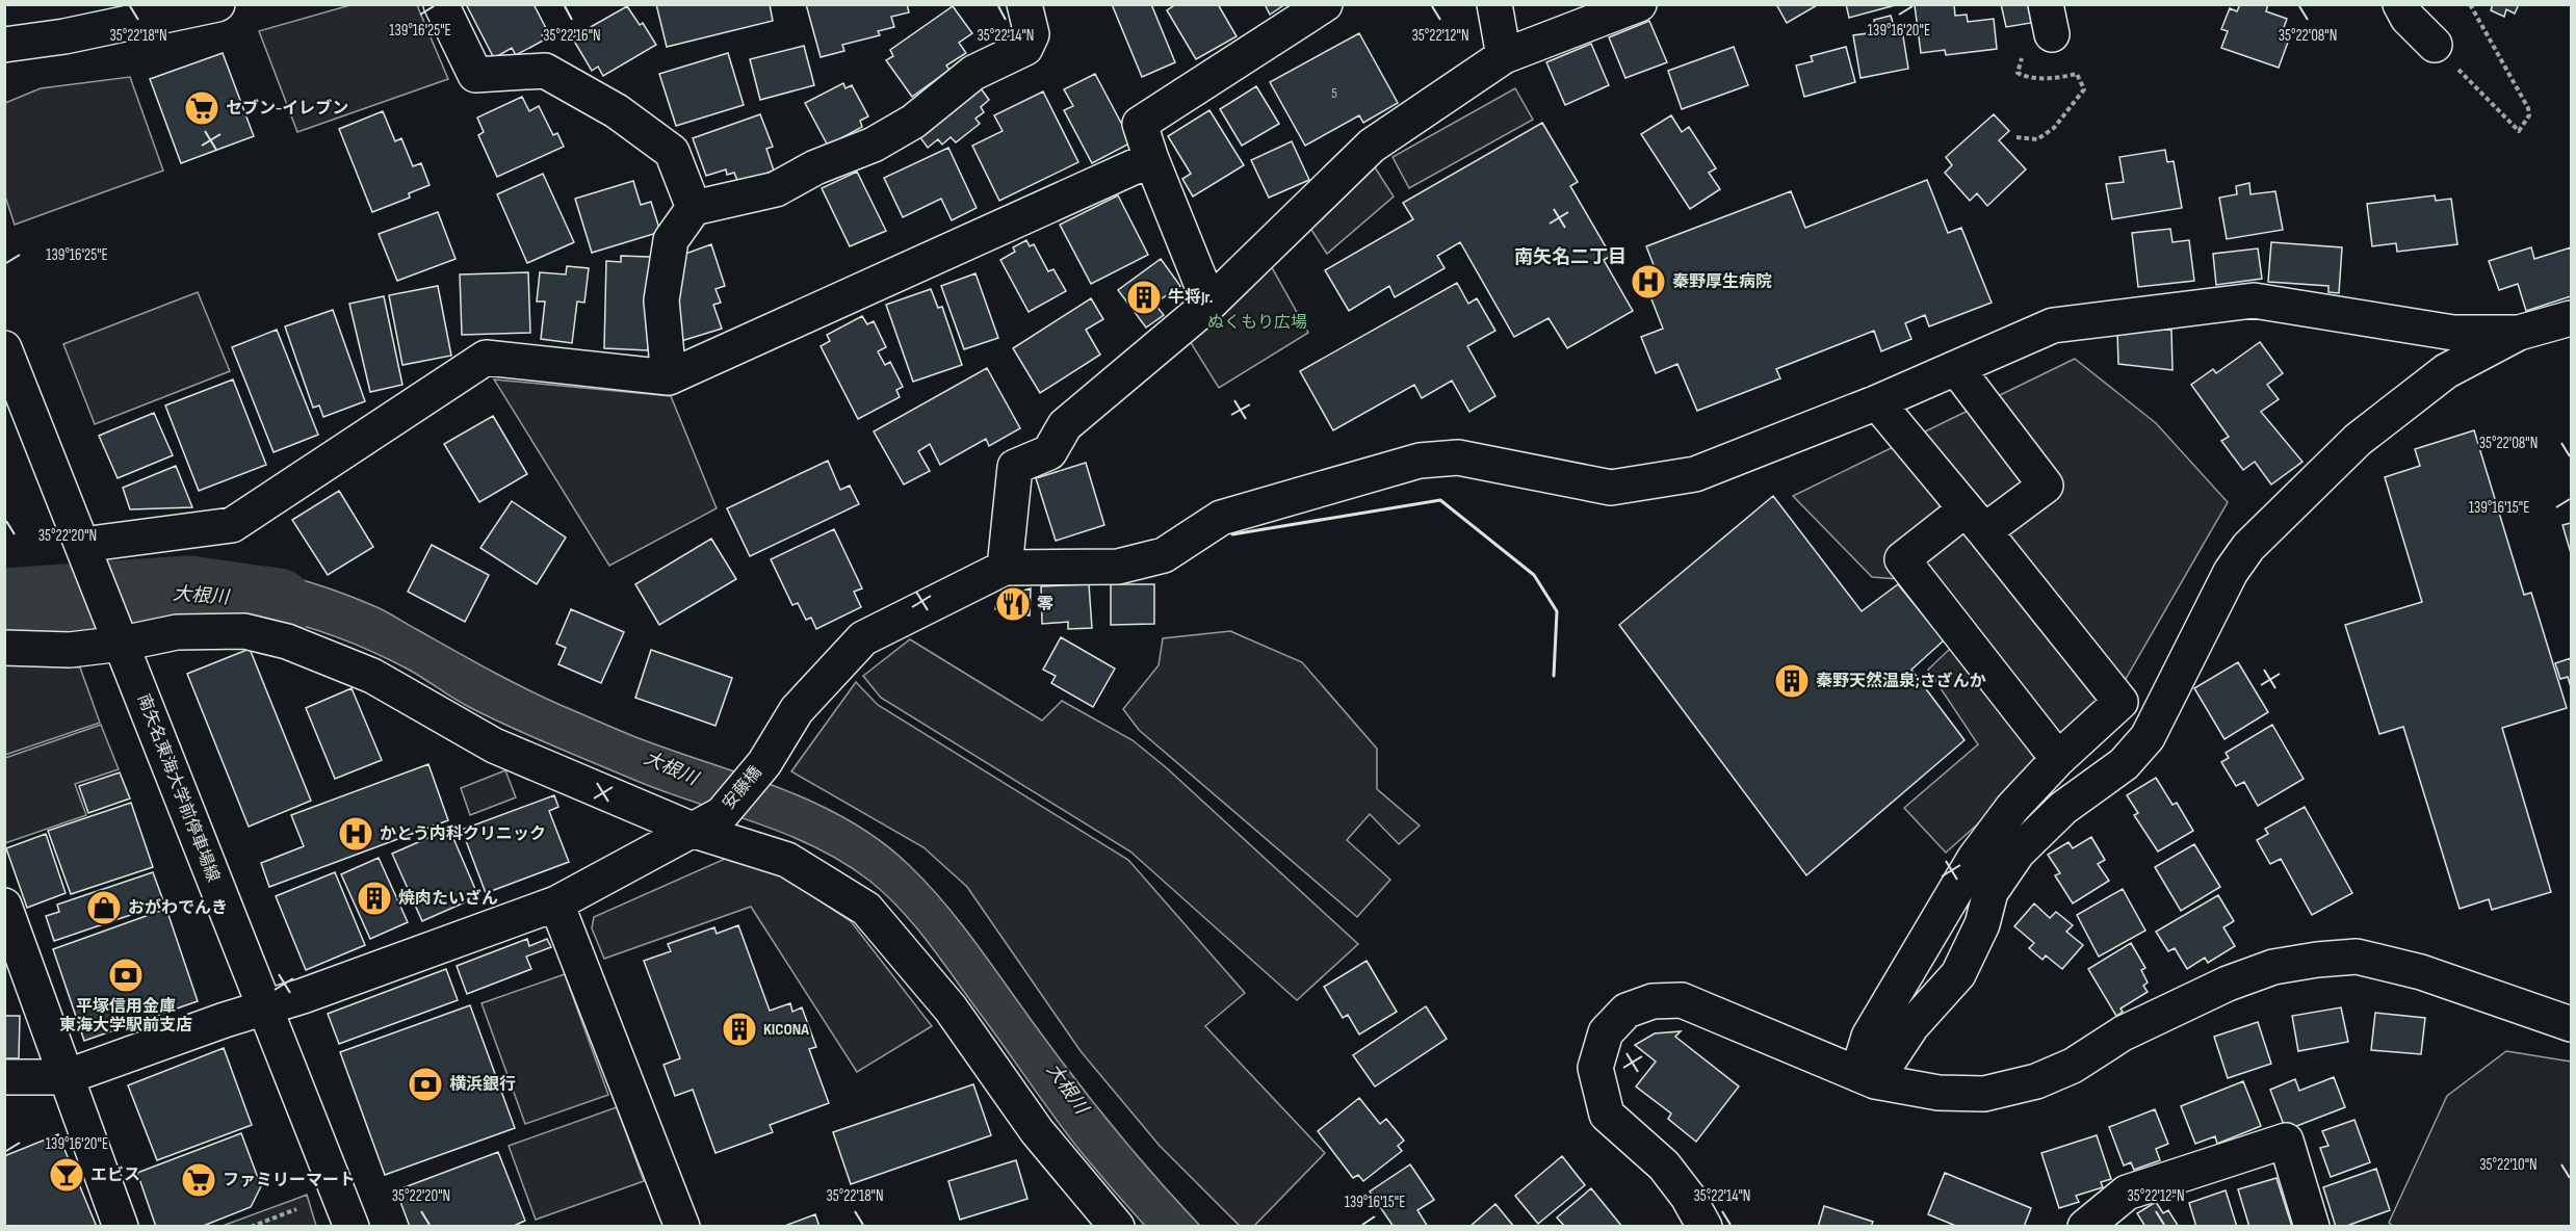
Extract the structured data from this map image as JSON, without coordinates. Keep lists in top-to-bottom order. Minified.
{"streets":{"street":["南矢名東海大学前停車場線","安藤橋"]},"districts":["南矢名二丁目"],"water":["大根川"],"parks":["ぬくもり広場"],"places":{"supermarket":["セブン-イレブン","ファミリーマート"],"hospital":["秦野厚生病院","かとう内科クリニック"],"building":["牛将Jr.","秦野天然温泉;さざんか","焼肉たいざん","KICONA"],"restaurant":["零"],"shop":["おがわでんき"],"bank":["平塚信用金庫 東海大学駅前支店","横浜銀行"],"bar":["エビス"]},"house_numbers":["5"],"coordinates":["139°16'25\"E","139°16'20\"E","35°22'14\"N","35°22'12\"N","35°22'18\"N","35°22'16\"N","35°22'08\"N","139°16'15\"E","35°22'20\"N","35°22'10\"N"]}
